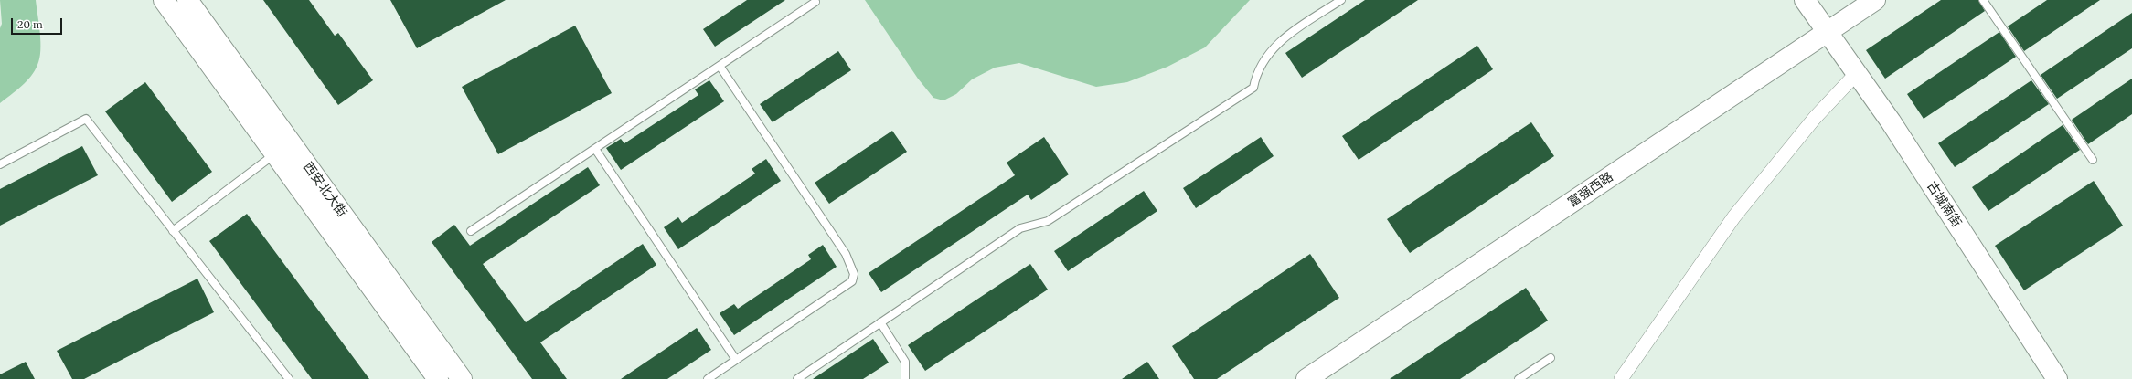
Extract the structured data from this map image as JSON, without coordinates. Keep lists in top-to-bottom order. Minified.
{"streets":{"street":["西安北大街","富强西路","古城南街"]},"crossings":[["富强西路","古城南街"]],"scale_bar":"20 m"}
